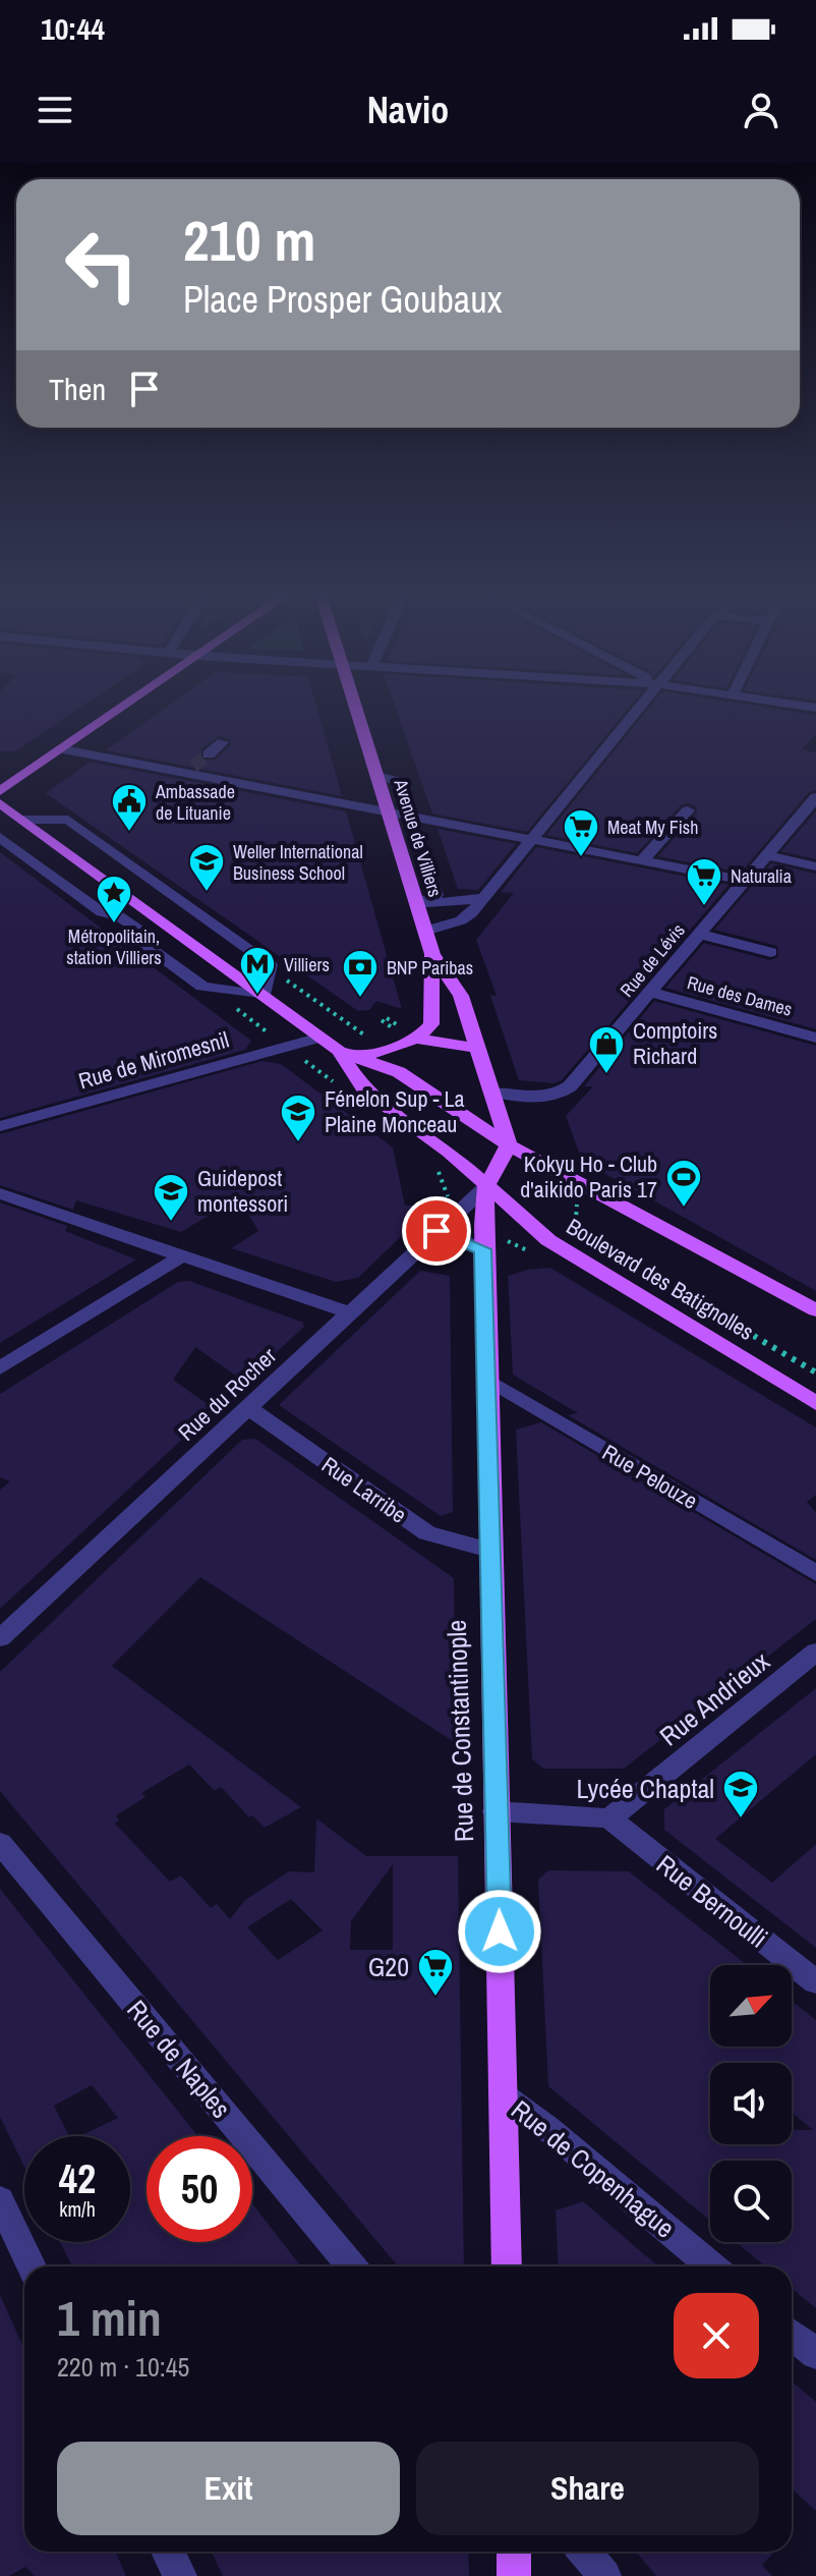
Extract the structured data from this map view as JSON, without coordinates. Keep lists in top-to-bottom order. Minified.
{"streets":{"main road":["Avenue de Villiers","Boulevard des Batignolles","Rue de Constantinople"],"street":["Rue de Lévis","Rue des Dames","Rue de Miromesnil","Rue du Rocher","Rue Pelouze","Rue Larribe","Rue Andrieux","Rue Bernoulli","Rue de Naples","Rue de Copenhague"]},"crossings":[["Avenue de Villiers","Rue de Lévis"],["Avenue de Villiers","Boulevard des Batignolles"],["Rue de Lévis","Rue des Dames"],["Boulevard des Batignolles","Rue du Rocher"],["Boulevard des Batignolles","Rue de Constantinople"],["Rue du Rocher","Rue Larribe"],["Rue du Rocher","Rue de Constantinople"],["Rue Pelouze","Rue de Constantinople"],["Rue Larribe","Rue de Constantinople"],["Rue Andrieux","Rue Bernoulli"],["Rue de Constantinople","Rue de Copenhague"]],"places":{"public building":["Ambassade de Lituanie"],"supermarket":["Meat My Fish","Naturalia","G20"],"school or university":["Weller International Business School","Fénelon Sup - La Plaine Monceau","Guidepost montessori","Lycée Chaptal"],"place":["Métropolitain, station Villiers"],"metro station":["Villiers"],"bank":["BNP Paribas"],"shop":["Comptoirs Richard"],"sports":["Kokyu Ho - Club d'aikido Paris 17"]},"north":"top right","page":{"status":"10:44","header":"Navio","turn":["210 m","Place Prosper Goubaux"],"then":"Then","speed":"42 km/h","limit":"50","heading":["1 min","220 m · 10:45"],"buttons":["Exit","Share"]}}
